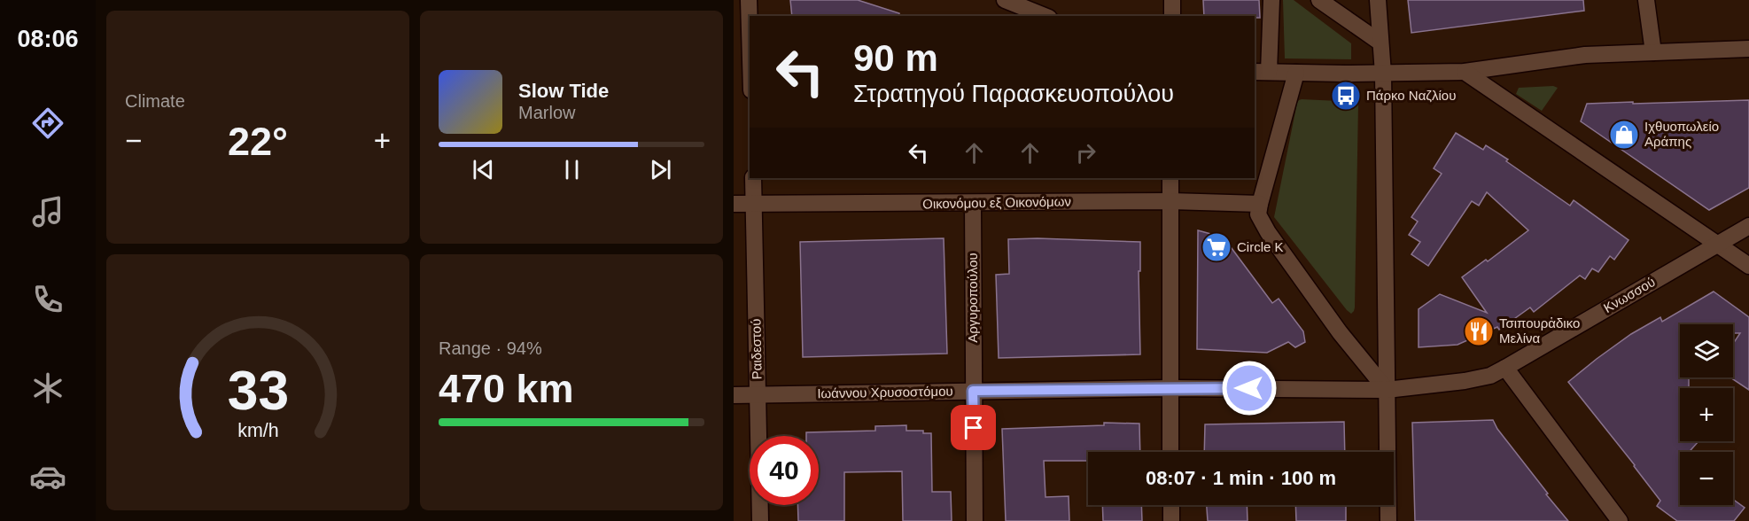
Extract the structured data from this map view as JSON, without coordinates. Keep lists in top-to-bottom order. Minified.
{"streets":{"street":["Οικονόμου εξ Οικονόμων","Κνωσσού","Αργυροπούλου","Ραιδεστού","Ιωάννου Χρυσοστόμου"]},"crossings":[["Οικονόμου εξ Οικονόμων","Αργυροπούλου"],["Οικονόμου εξ Οικονόμων","Ραιδεστού"],["Κνωσσού","Ιωάννου Χρυσοστόμου"],["Αργυροπούλου","Ιωάννου Χρυσοστόμου"],["Ραιδεστού","Ιωάννου Χρυσοστόμου"]],"places":{"bus stop":["Πάρκο Ναζλίου"],"shop":["Ιχθυοπωλείο Αράπης"],"supermarket":["Circle K"],"restaurant":["Τσιπουρἁδικο Μελίνα"]},"page":{"tabs":"08:06","tile":["Climate",["Range · 94%","470 km"]],"turn":["90 m","Στρατηγού Παρασκευοπούλου"],"song":["Slow Tide","Marlow"],"heat":["−","22°","+"],"map_buttons":["+","−"],"limit":"40","trip":"08:07 · 1 min · 100 m","gauge":["33","km/h"]}}
